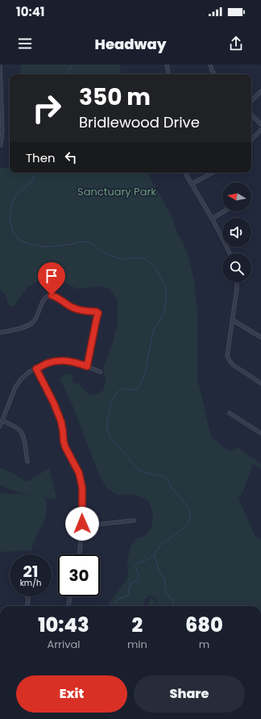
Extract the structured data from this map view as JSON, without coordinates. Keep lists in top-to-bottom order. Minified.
{"parks":["Sanctuary Park"],"north":"left","page":{"status":"10:41","header":"Headway","turn":["350 m","Bridlewood Drive"],"then":"Then","speed":"21 km/h","limit":"30","eta":["10:43","Arrival","2","min","680","m"],"buttons":["Exit","Share"]}}
